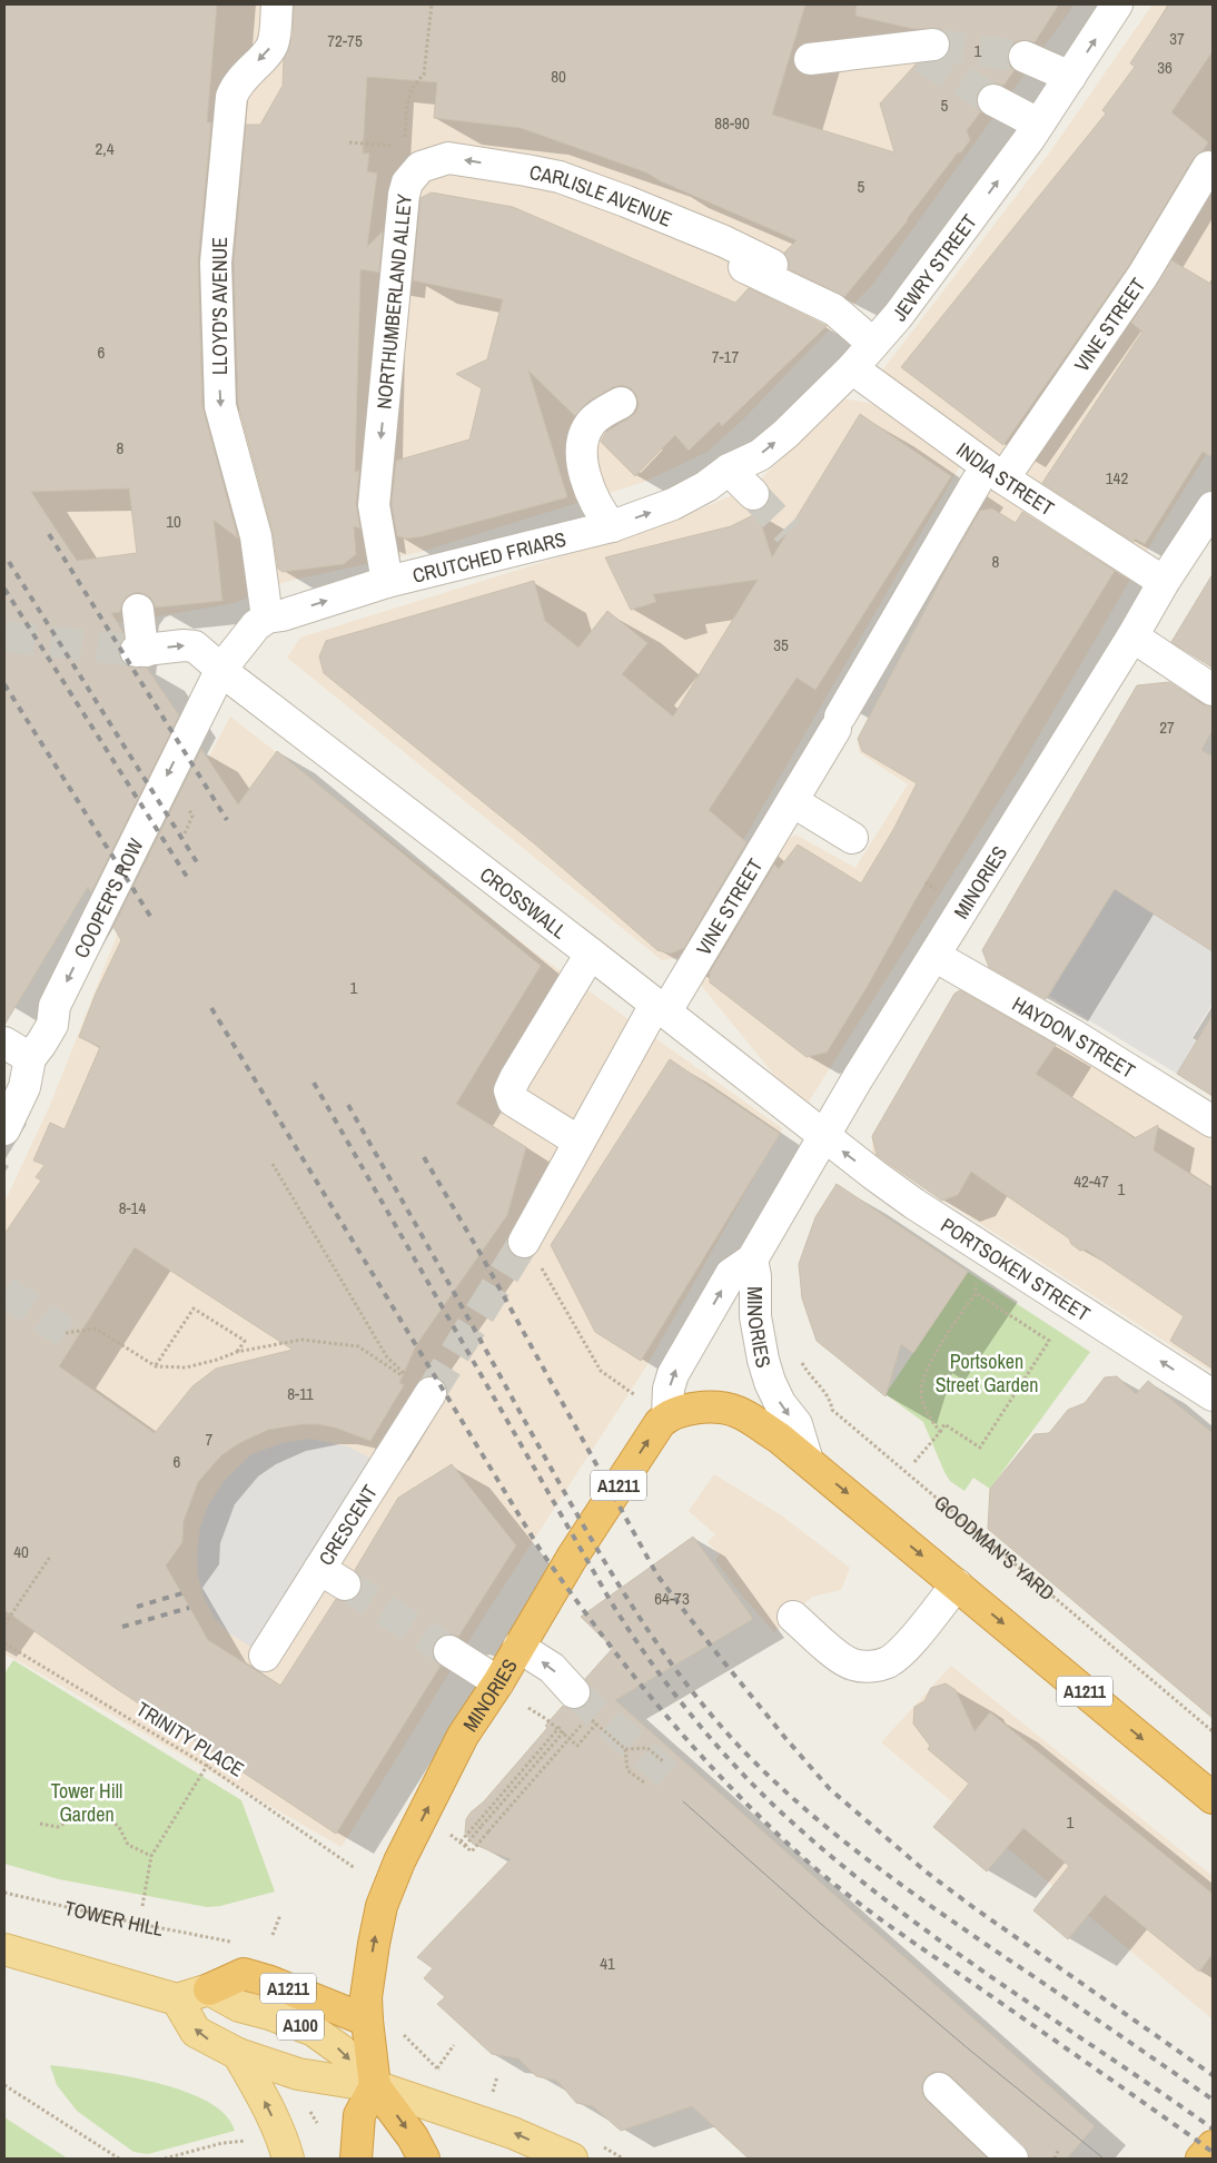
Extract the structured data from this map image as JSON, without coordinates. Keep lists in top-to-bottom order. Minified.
{"streets":{"highway":["MINORIES","A1211","A100"],"street":["CARLISLE AVENUE","JEWRY STREET","NORTHUMBERLAND ALLEY","LLOYD'S AVENUE","VINE STREET","INDIA STREET","CRUTCHED FRIARS","COOPER'S ROW","CROSSWALL","HAYDON STREET","PORTSOKEN STREET","CRESCENT"],"path":["GOODMAN'S YARD","TRINITY PLACE","TOWER HILL"]},"crossings":[["CARLISLE AVENUE","NORTHUMBERLAND ALLEY"],["JEWRY STREET","INDIA STREET"],["JEWRY STREET","CRUTCHED FRIARS"],["NORTHUMBERLAND ALLEY","CRUTCHED FRIARS"],["LLOYD'S AVENUE","CRUTCHED FRIARS"],["LLOYD'S AVENUE","COOPER'S ROW"],["VINE STREET","INDIA STREET"],["VINE STREET","CROSSWALL"],["INDIA STREET","MINORIES"],["CRUTCHED FRIARS","COOPER'S ROW"],["MINORIES","CROSSWALL"],["MINORIES","HAYDON STREET"],["MINORIES","PORTSOKEN STREET"],["MINORIES","A1211"],["COOPER'S ROW","CROSSWALL"],["CROSSWALL","PORTSOKEN STREET"],["A1211","A100"]],"one_way":["CARLISLE AVENUE","JEWRY STREET","NORTHUMBERLAND ALLEY","LLOYD'S AVENUE","CRUTCHED FRIARS","COOPER'S ROW","PORTSOKEN STREET"],"parks":["Portsoken Street Garden","Tower Hill Garden"],"house_numbers":["37","72-75","1","36","80","5","88-90","2,4","5","6","7-17","8","142","10","8","35","27","1","42-47","1","8-14","8-11","7","6","40","64-73","1","41"]}
